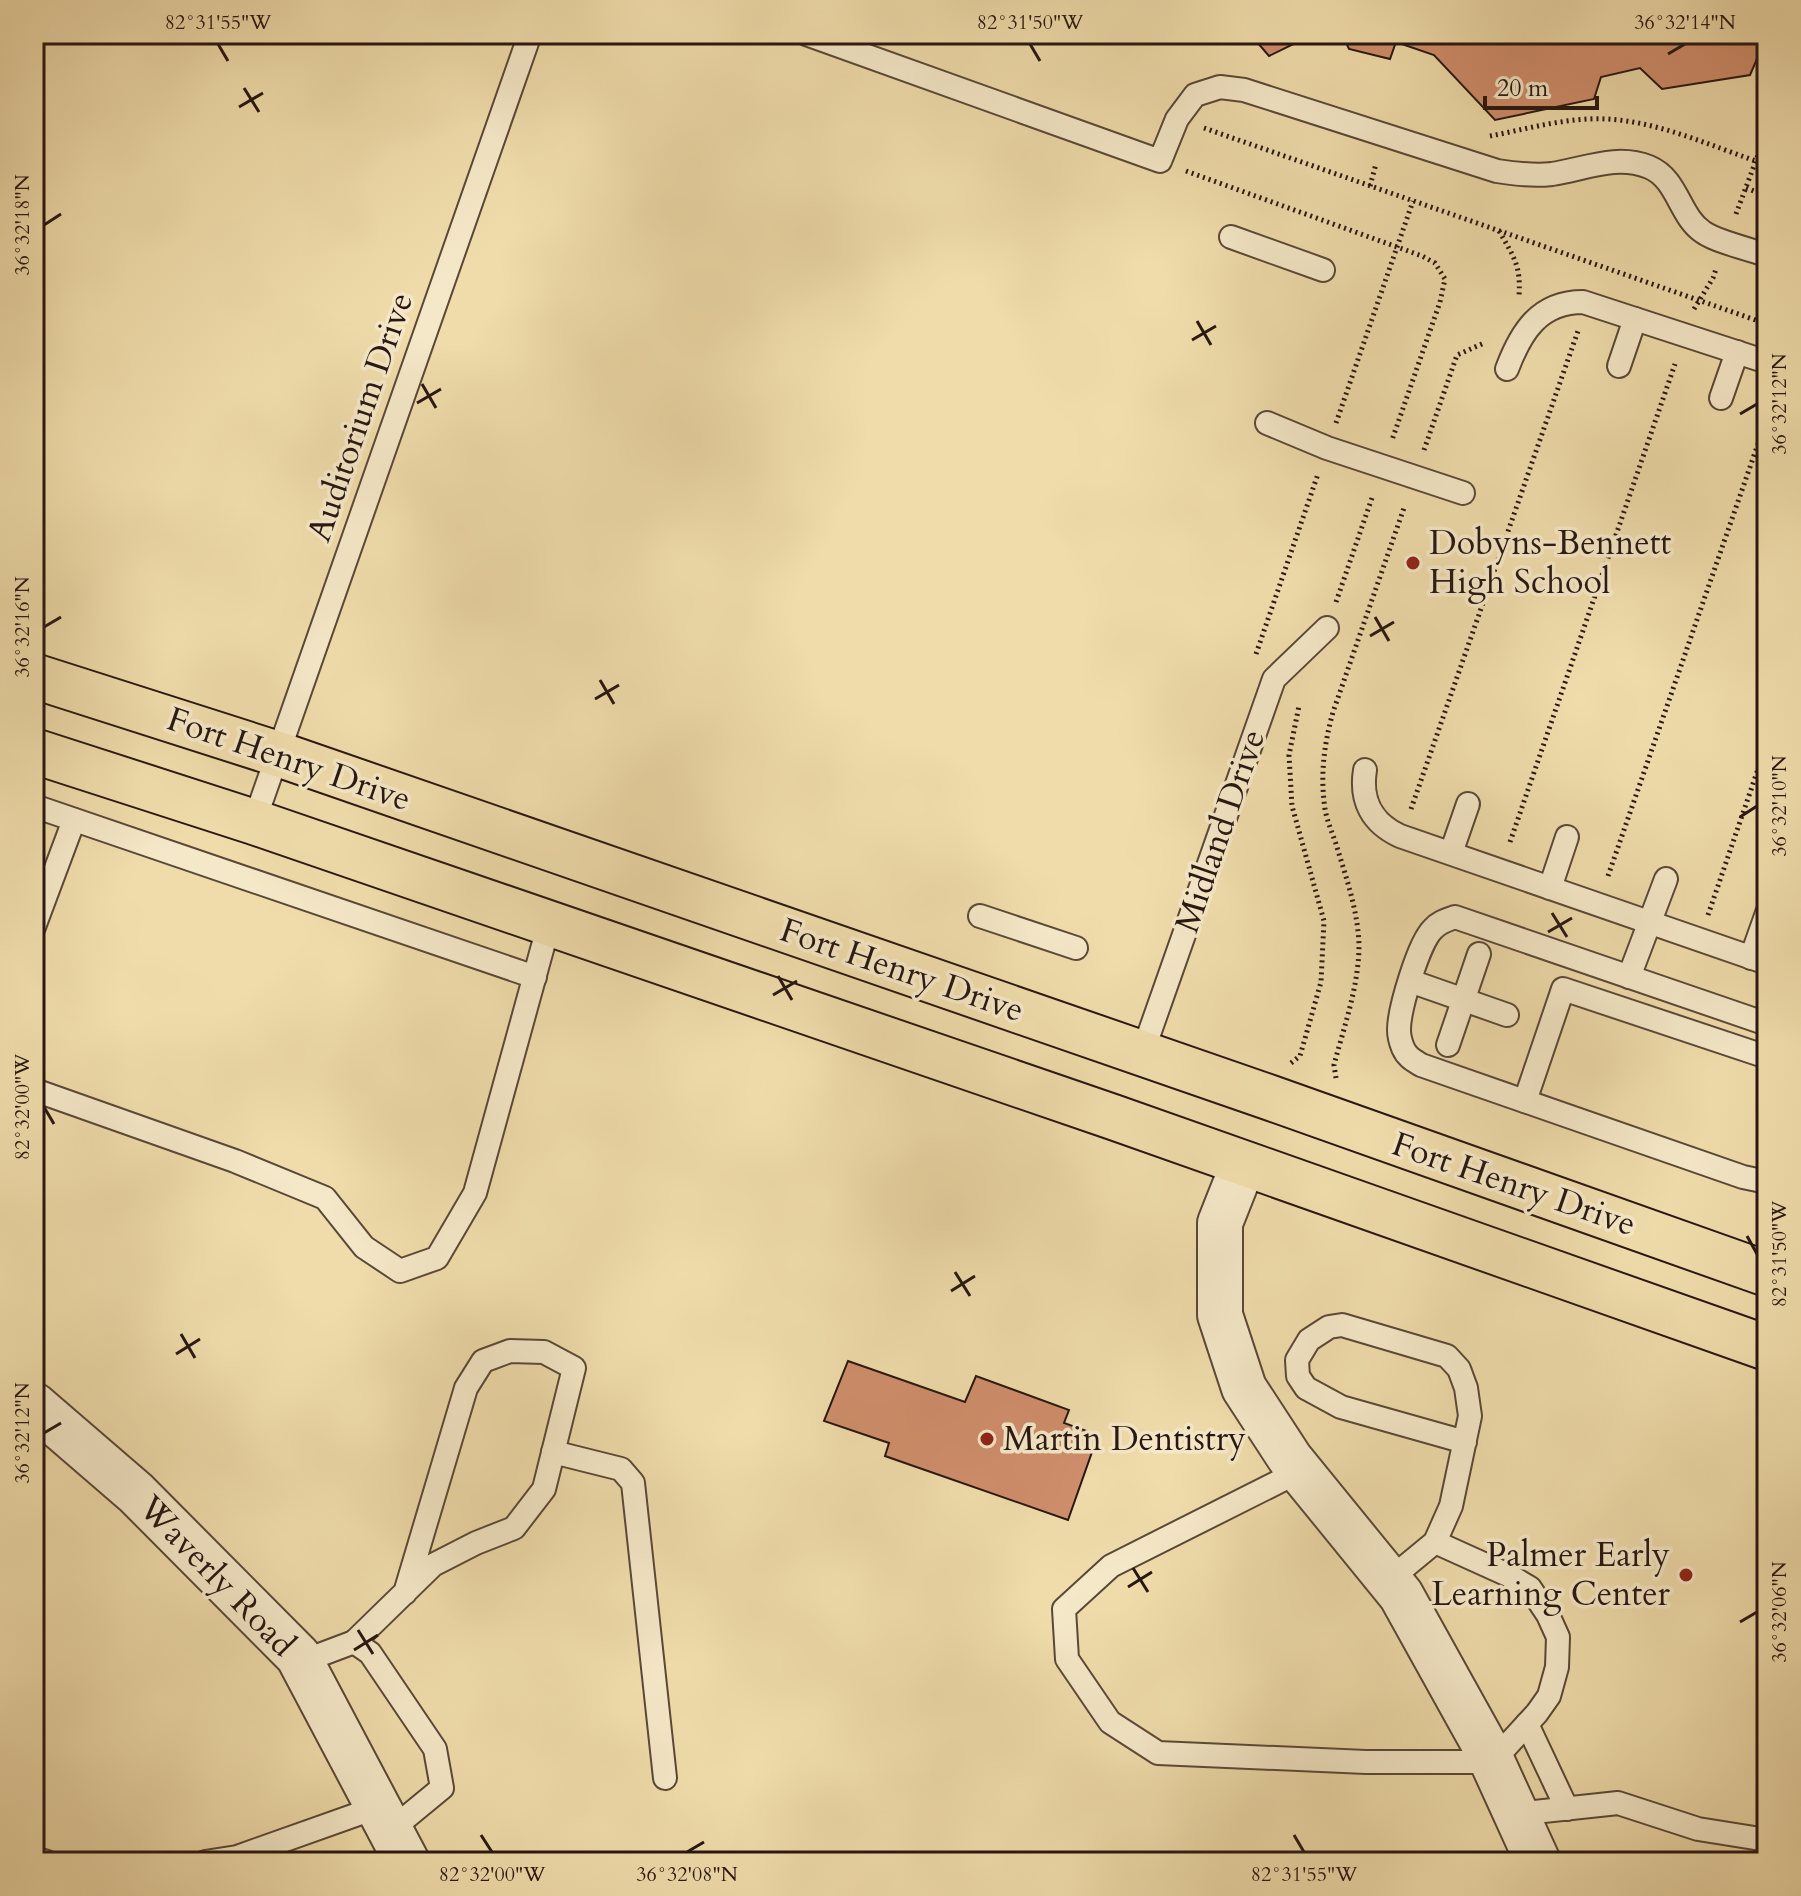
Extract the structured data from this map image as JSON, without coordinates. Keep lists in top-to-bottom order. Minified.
{"streets":{"main road":["Fort Henry Drive"],"street":["Waverly Road"],"lane":["Auditorium Drive","Midland Drive"]},"crossings":[["Auditorium Drive","Fort Henry Drive"],["Fort Henry Drive","Midland Drive"]],"places":["Dobyns-Bennett High School","Martin Dentistry","Palmer Early Learning Center"],"scale_bar":"20 m","coordinates":["82°31'55\"W","82°31'50\"W","36°32'14\"N","36°32'18\"N","36°32'12\"N","36°32'16\"N","36°32'10\"N","82°32'00\"W","36°32'06\"N","36°32'08\"N"]}
